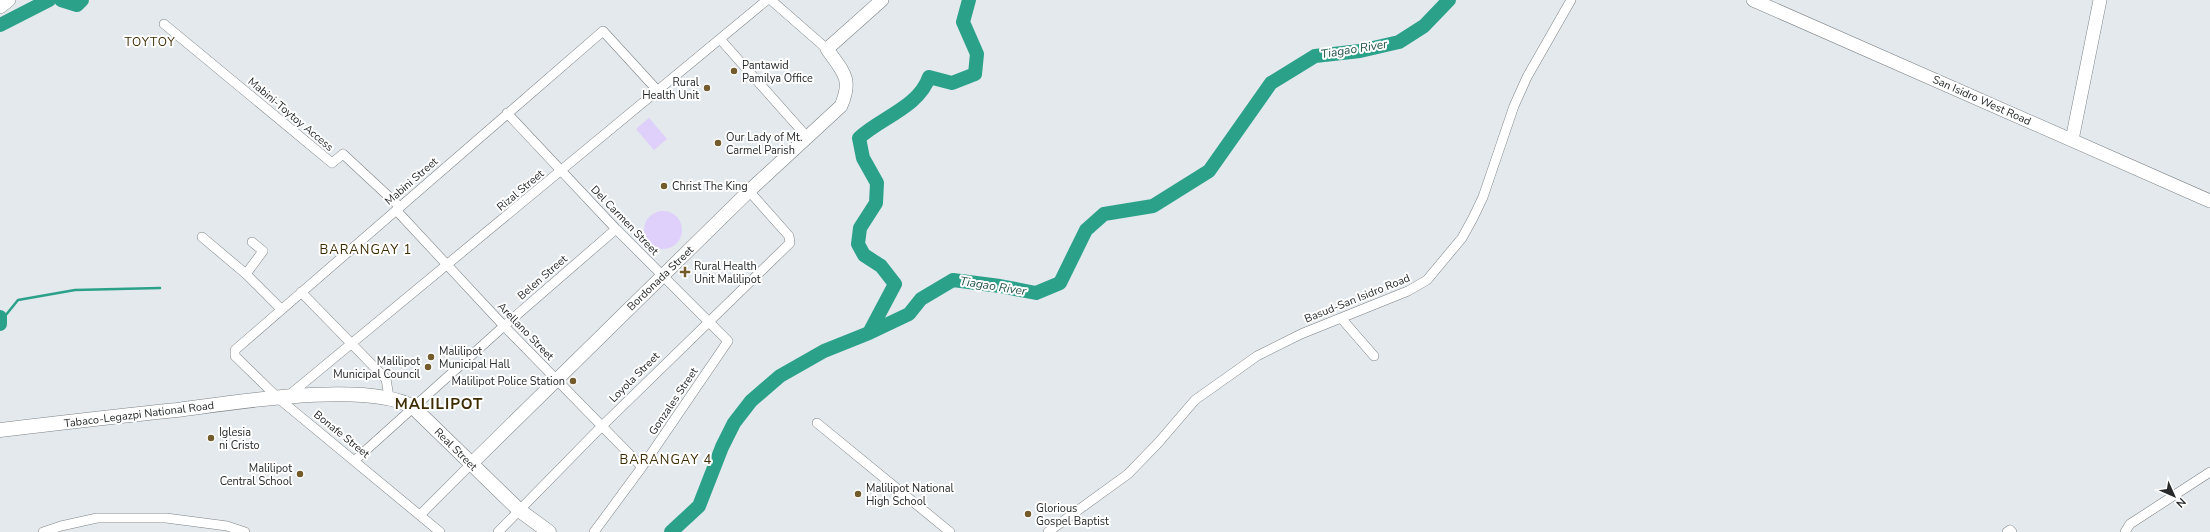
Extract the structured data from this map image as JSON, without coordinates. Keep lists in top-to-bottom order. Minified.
{"streets":{"main road":["Tabaco-Legazpi National Road","Real Street"],"street":["San Isidro West Road","Mabini-Toytoy Access","Mabini Street","Rizal Street","Del Carmen Street","Belen Street","Bordonada Street","Basud-San Isidro Road","Arellano Street","Loyola Street","Gonzales Street","Bonafe Street"]},"crossings":[["Mabini-Toytoy Access","Mabini Street"],["Mabini-Toytoy Access","Arellano Street"],["Mabini Street","Rizal Street"],["Mabini Street","Del Carmen Street"],["Mabini Street","Arellano Street"],["Mabini Street","Bonafe Street"],["Rizal Street","Del Carmen Street"],["Rizal Street","Arellano Street"],["Rizal Street","Tabaco-Legazpi National Road"],["Rizal Street","Bonafe Street"],["Rizal Street","Real Street"],["Del Carmen Street","Belen Street"],["Del Carmen Street","Bordonada Street"],["Del Carmen Street","Loyola Street"],["Del Carmen Street","Gonzales Street"],["Belen Street","Arellano Street"],["Belen Street","Bonafe Street"],["Belen Street","Real Street"],["Bordonada Street","Arellano Street"],["Bordonada Street","Loyola Street"],["Bordonada Street","Real Street"],["Arellano Street","Loyola Street"],["Arellano Street","Gonzales Street"],["Loyola Street","Real Street"],["Tabaco-Legazpi National Road","Bonafe Street"],["Tabaco-Legazpi National Road","Real Street"],["Bonafe Street","Real Street"]],"districts":["TOYTOY","BARANGAY 1","MALILIPOT","BARANGAY 4"],"water":["Tiagao River"],"places":{"other":["Pantawid Pamilya Office","Rural Health Unit","Our Lady of Mt. Carmel Parish","Christ The King","Malilipot Municipal Hall","Malilipot Municipal Council","Malilipot Police Station","Iglesia ni Cristo","Malilipot Central School","Malilipot National High School","Glorious Gospel Baptist"],"health":["Rural Health Unit Malilipot"]},"north":"bottom right"}
